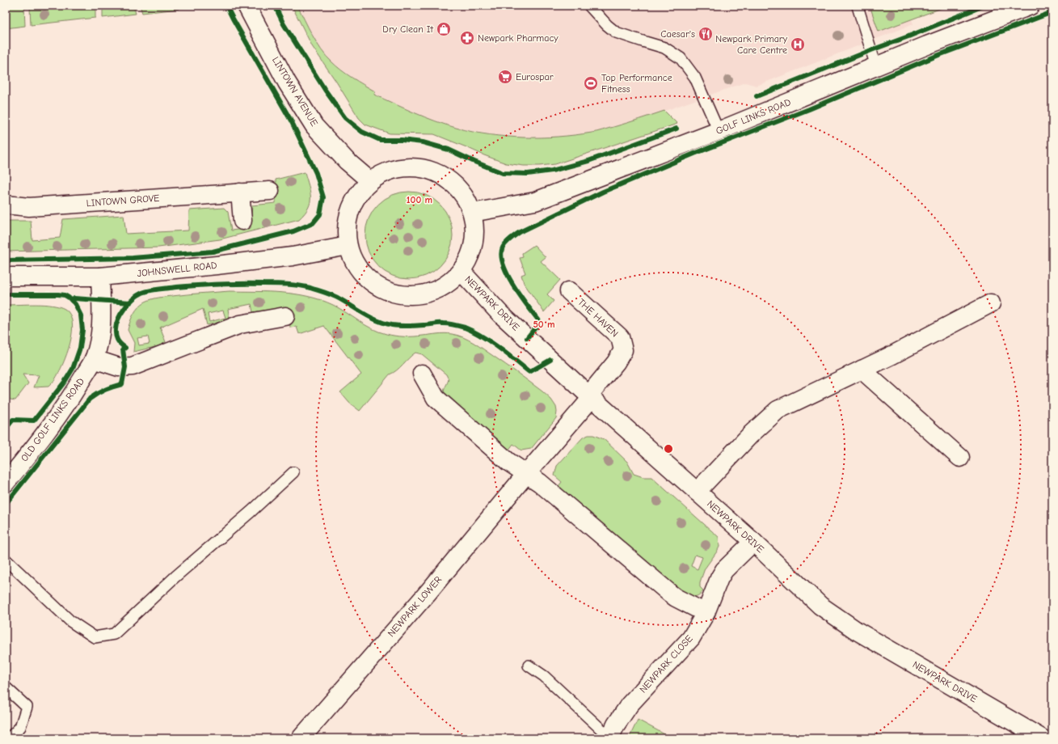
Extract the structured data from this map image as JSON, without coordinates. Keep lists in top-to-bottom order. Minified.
{"streets":{"street":["LINTOWN AVENUE","GOLF LINKS ROAD","LINTOWN GROVE","JOHNSWELL ROAD","NEWPARK DRIVE","THE HAVEN","OLD GOLF LINKS ROAD","NEWPARK LOWER","NEWPARK CLOSE"]},"crossings":[["JOHNSWELL ROAD","OLD GOLF LINKS ROAD"],["NEWPARK DRIVE","THE HAVEN"],["NEWPARK DRIVE","NEWPARK LOWER"],["NEWPARK DRIVE","NEWPARK CLOSE"],["THE HAVEN","NEWPARK LOWER"]],"places":{"shop":["Dry Clean It"],"restaurant":["Caesar's"],"pharmacy":["Newpark Pharmacy"],"hospital":["Newpark Primary Care Centre"],"supermarket":["Eurospar"],"sports":["Top Performance Fitness"]},"rings":["100 m","50 m"]}
